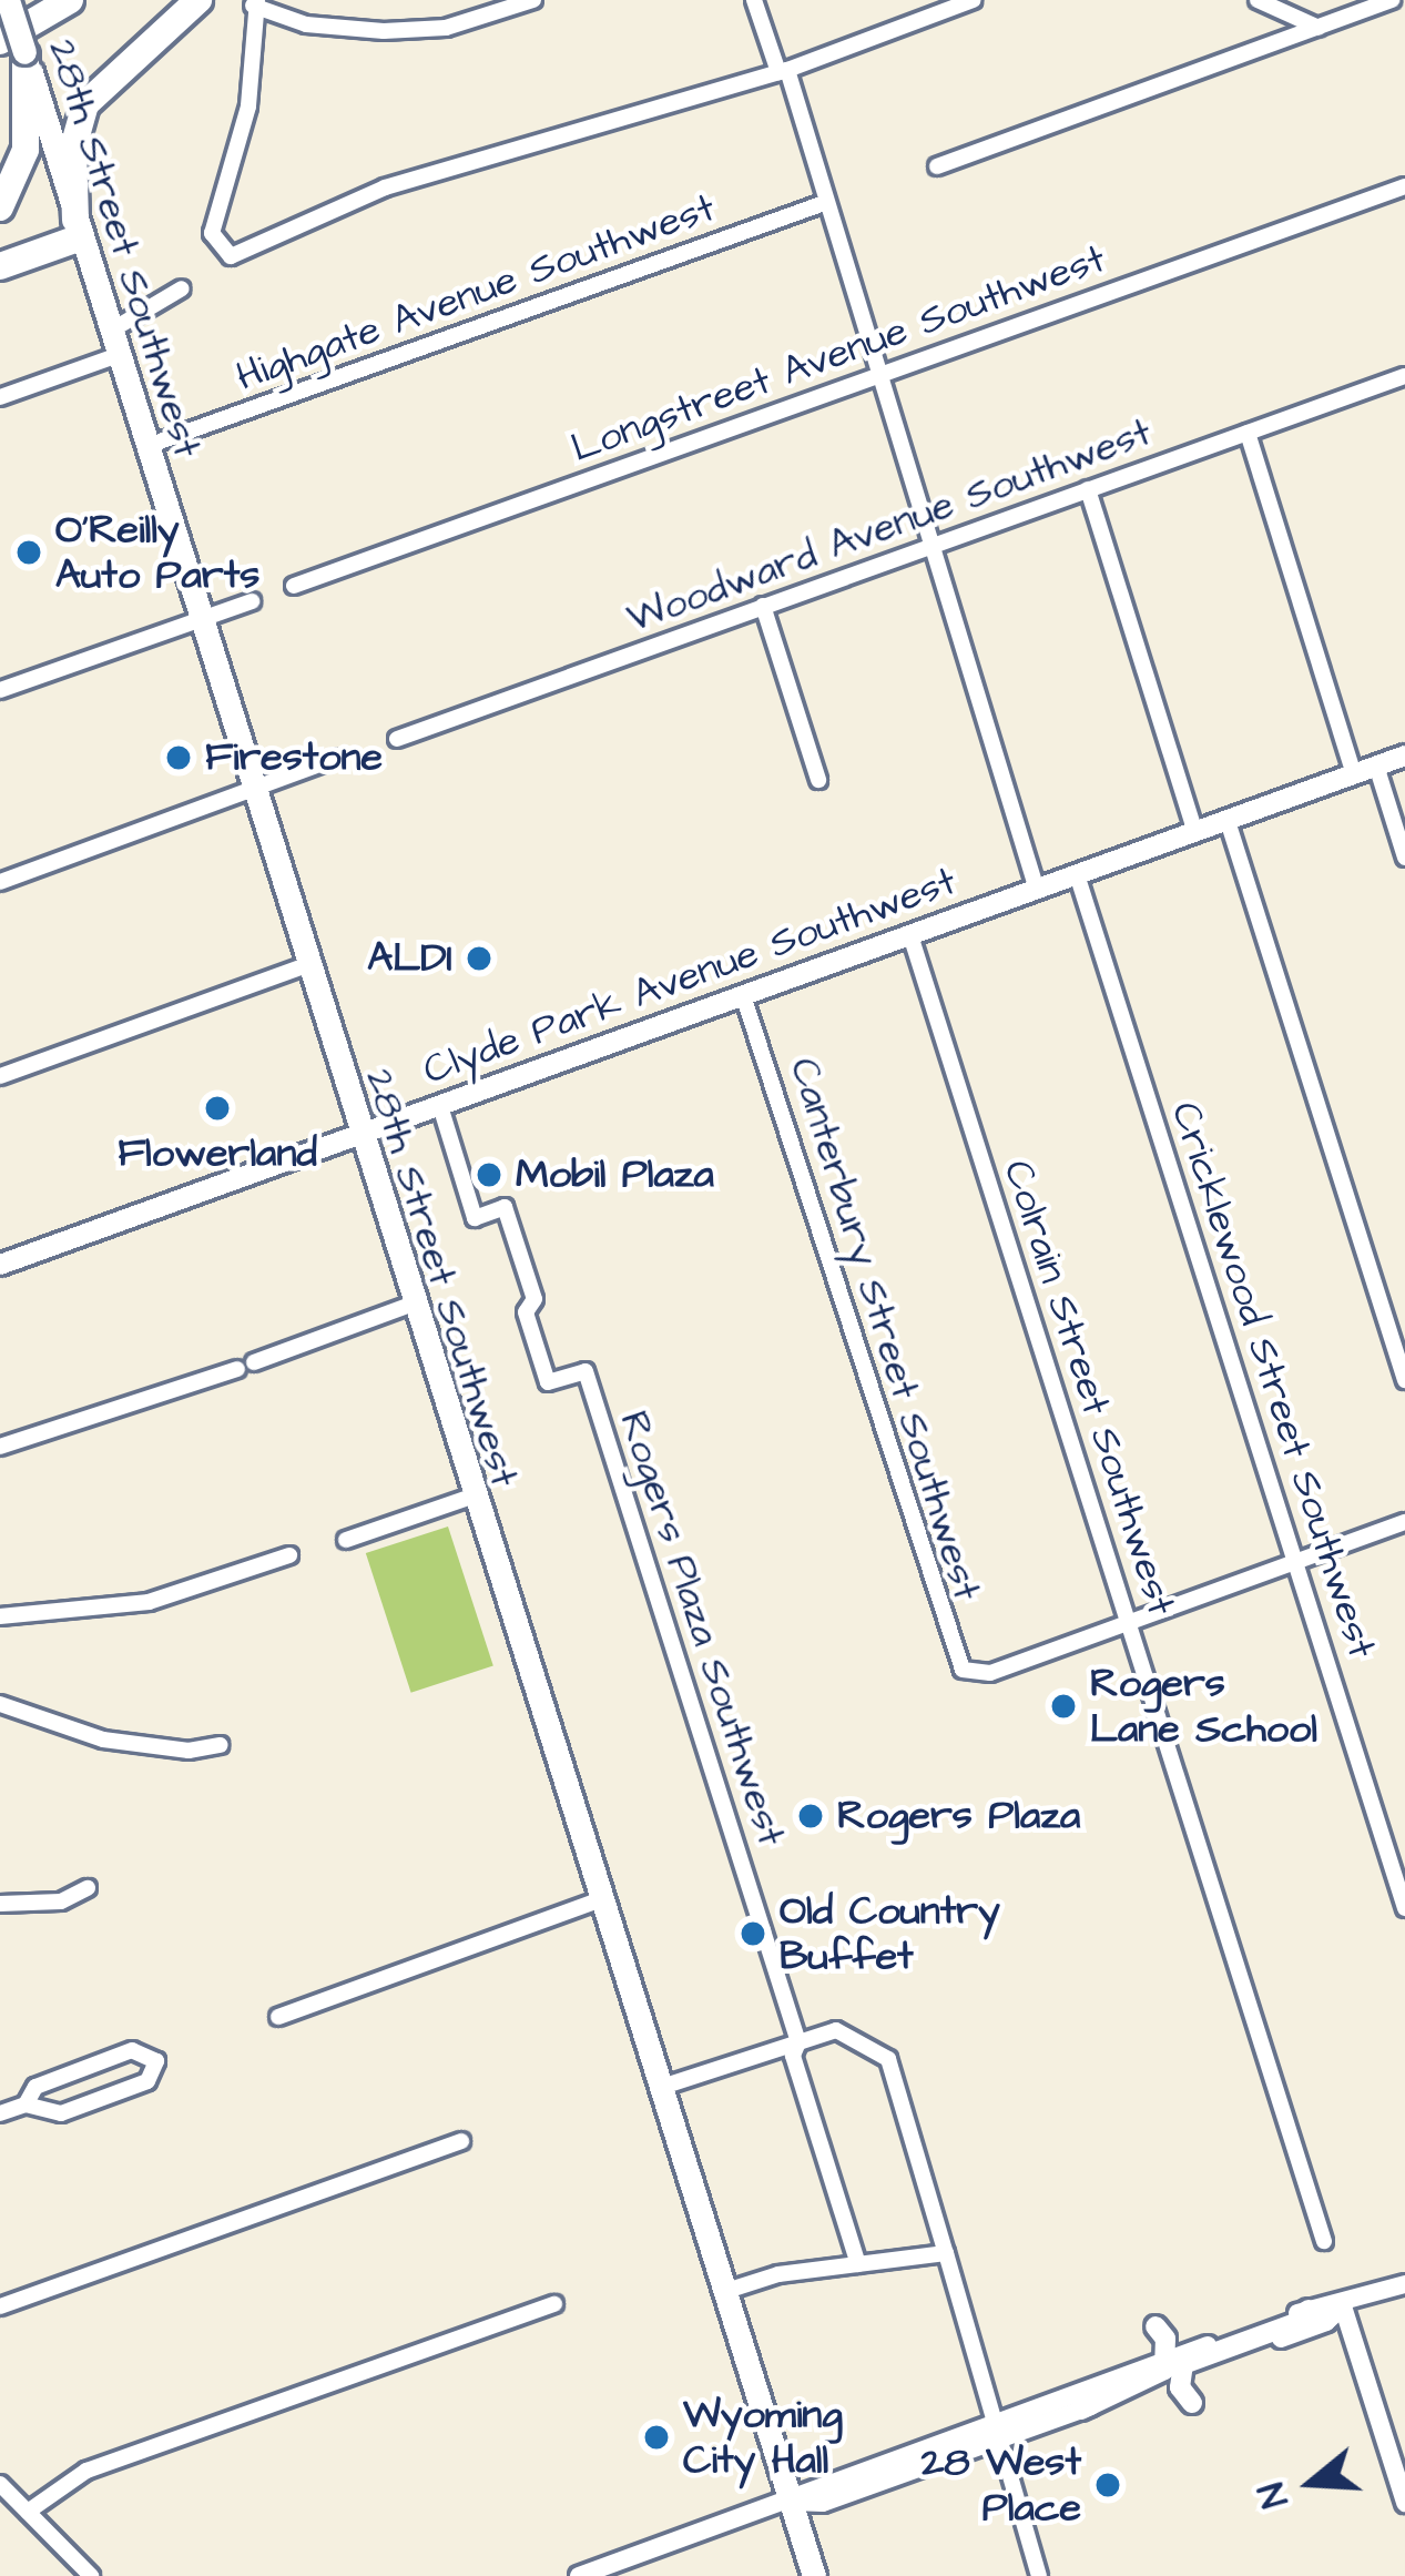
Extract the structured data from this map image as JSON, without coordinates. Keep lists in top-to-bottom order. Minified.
{"streets":{"main road":["28th Street Southwest","Clyde Park Avenue Southwest"],"street":["Highgate Avenue Southwest","Longstreet Avenue Southwest","Woodward Avenue Southwest","Canterbury Street Southwest","Cricklewood Street Southwest","Colrain Street Southwest","Rogers Plaza Southwest"]},"crossings":[["28th Street Southwest","Highgate Avenue Southwest"],["28th Street Southwest","Clyde Park Avenue Southwest"],["Clyde Park Avenue Southwest","Canterbury Street Southwest"],["Clyde Park Avenue Southwest","Cricklewood Street Southwest"],["Clyde Park Avenue Southwest","Colrain Street Southwest"],["Clyde Park Avenue Southwest","Rogers Plaza Southwest"],["Canterbury Street Southwest","Colrain Street Southwest"]],"places":["O'Reilly Auto Parts","Firestone","ALDI","Flowerland","Mobil Plaza","Rogers Lane School","Rogers Plaza","Old Country Buffet","Wyoming City Hall","28 West Place"],"north":"left"}
